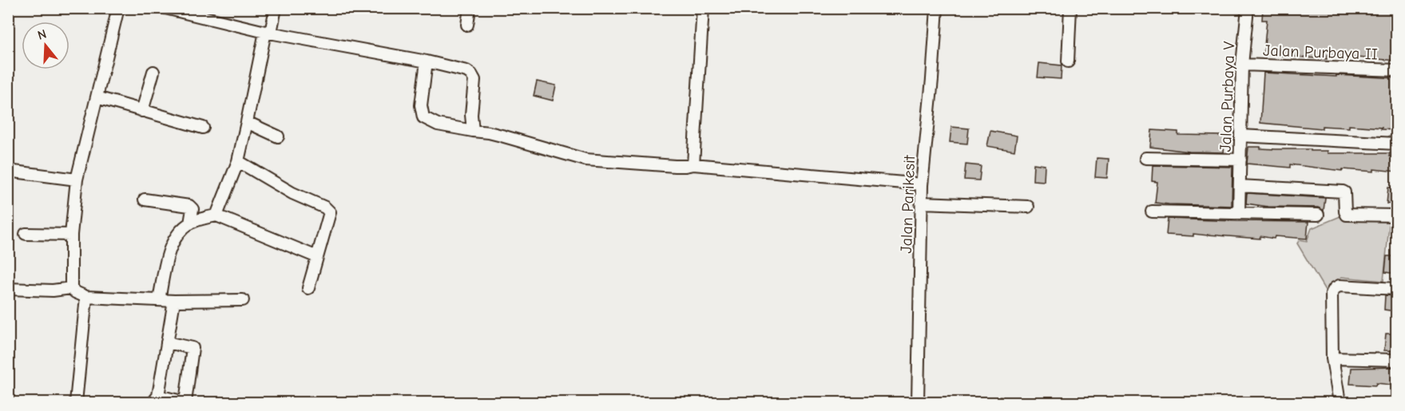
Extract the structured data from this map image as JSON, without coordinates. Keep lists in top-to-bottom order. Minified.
{"streets":{"street":["Jalan Purbaya II","Jalan Purbaya V","Jalan Parikesit"]},"crossings":[["Jalan Purbaya II","Jalan Purbaya V"]],"north":"top"}
